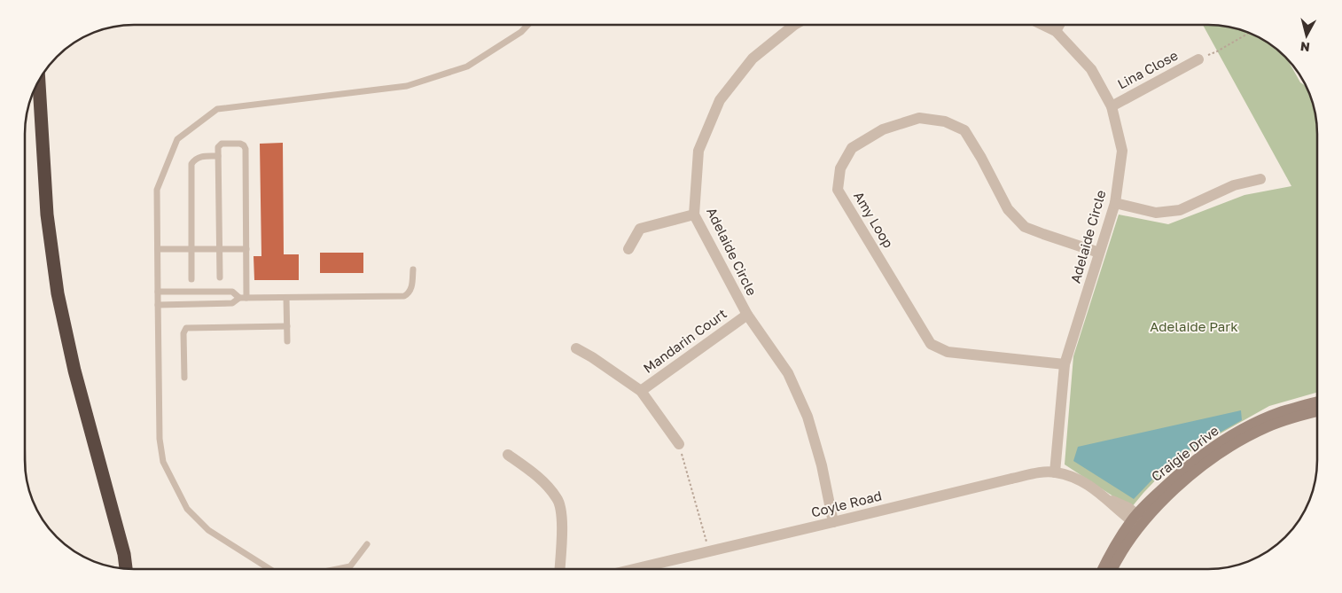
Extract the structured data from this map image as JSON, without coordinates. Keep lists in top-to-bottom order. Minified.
{"streets":{"main road":["Craigie Drive"],"street":["Lina Close","Amy Loop","Adelaide Circle","Mandarin Court","Coyle Road"]},"crossings":[["Lina Close","Adelaide Circle"],["Amy Loop","Adelaide Circle"],["Adelaide Circle","Mandarin Court"],["Adelaide Circle","Coyle Road"],["Craigie Drive","Coyle Road"]],"parks":["Adelaide Park"],"north":"bottom"}
